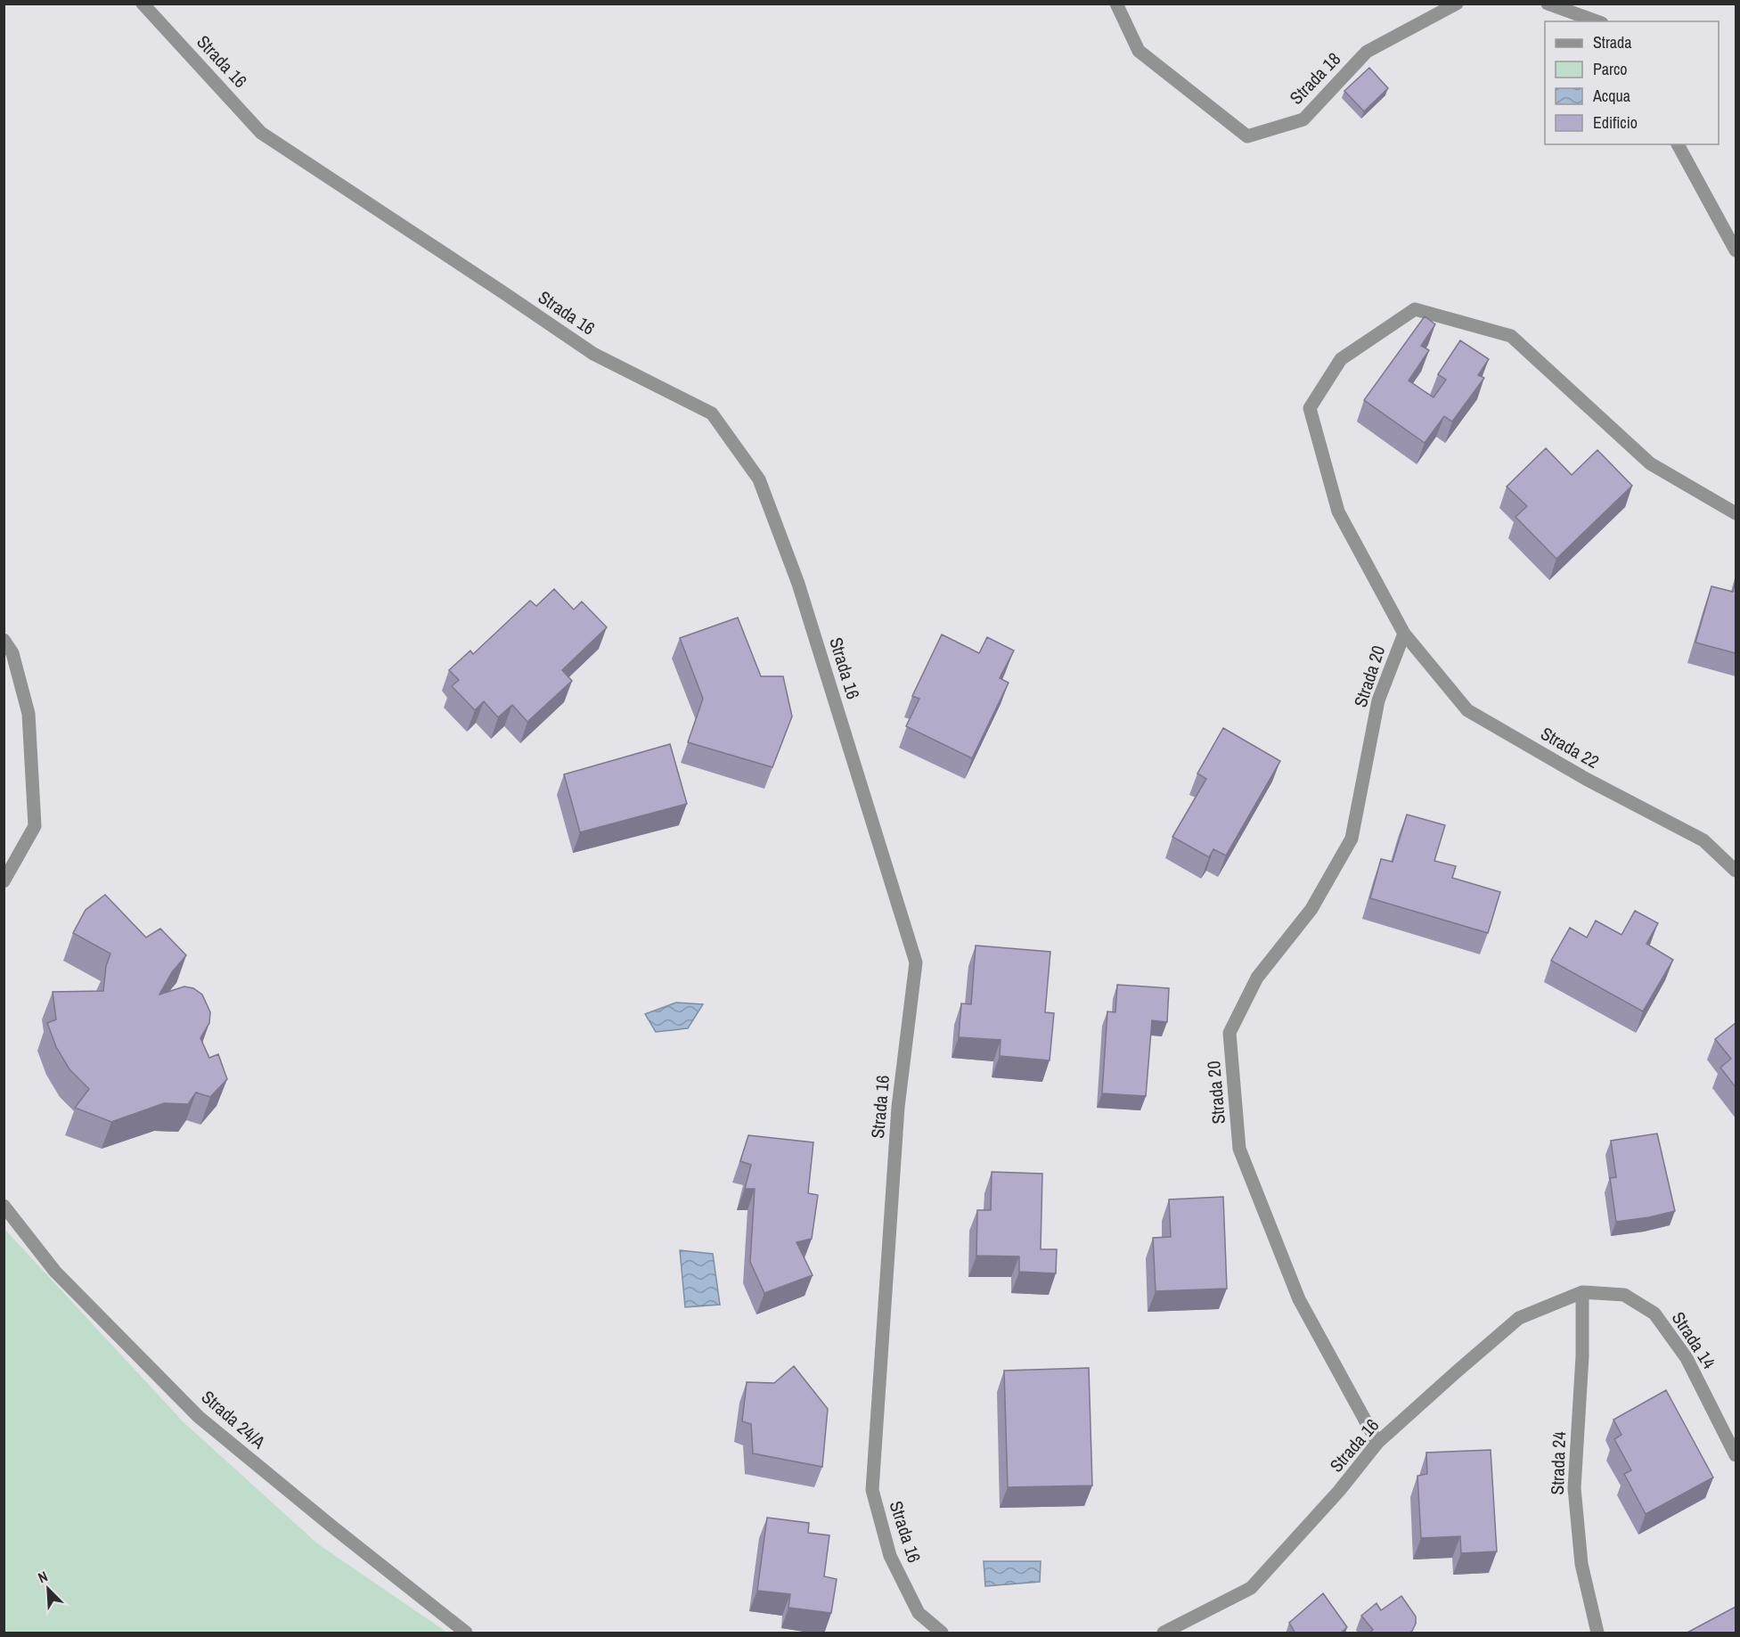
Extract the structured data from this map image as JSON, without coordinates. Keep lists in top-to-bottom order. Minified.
{"streets":{"street":["Strada 16","Strada 18","Strada 20","Strada 22","Strada 14","Strada 24/A","Strada 24"]},"crossings":[["Strada 16","Strada 20"],["Strada 16","Strada 14"],["Strada 16","Strada 24"],["Strada 20","Strada 22"],["Strada 14","Strada 24"]],"legend":["Strada","Parco","Acqua","Edificio"],"north":"top left"}
